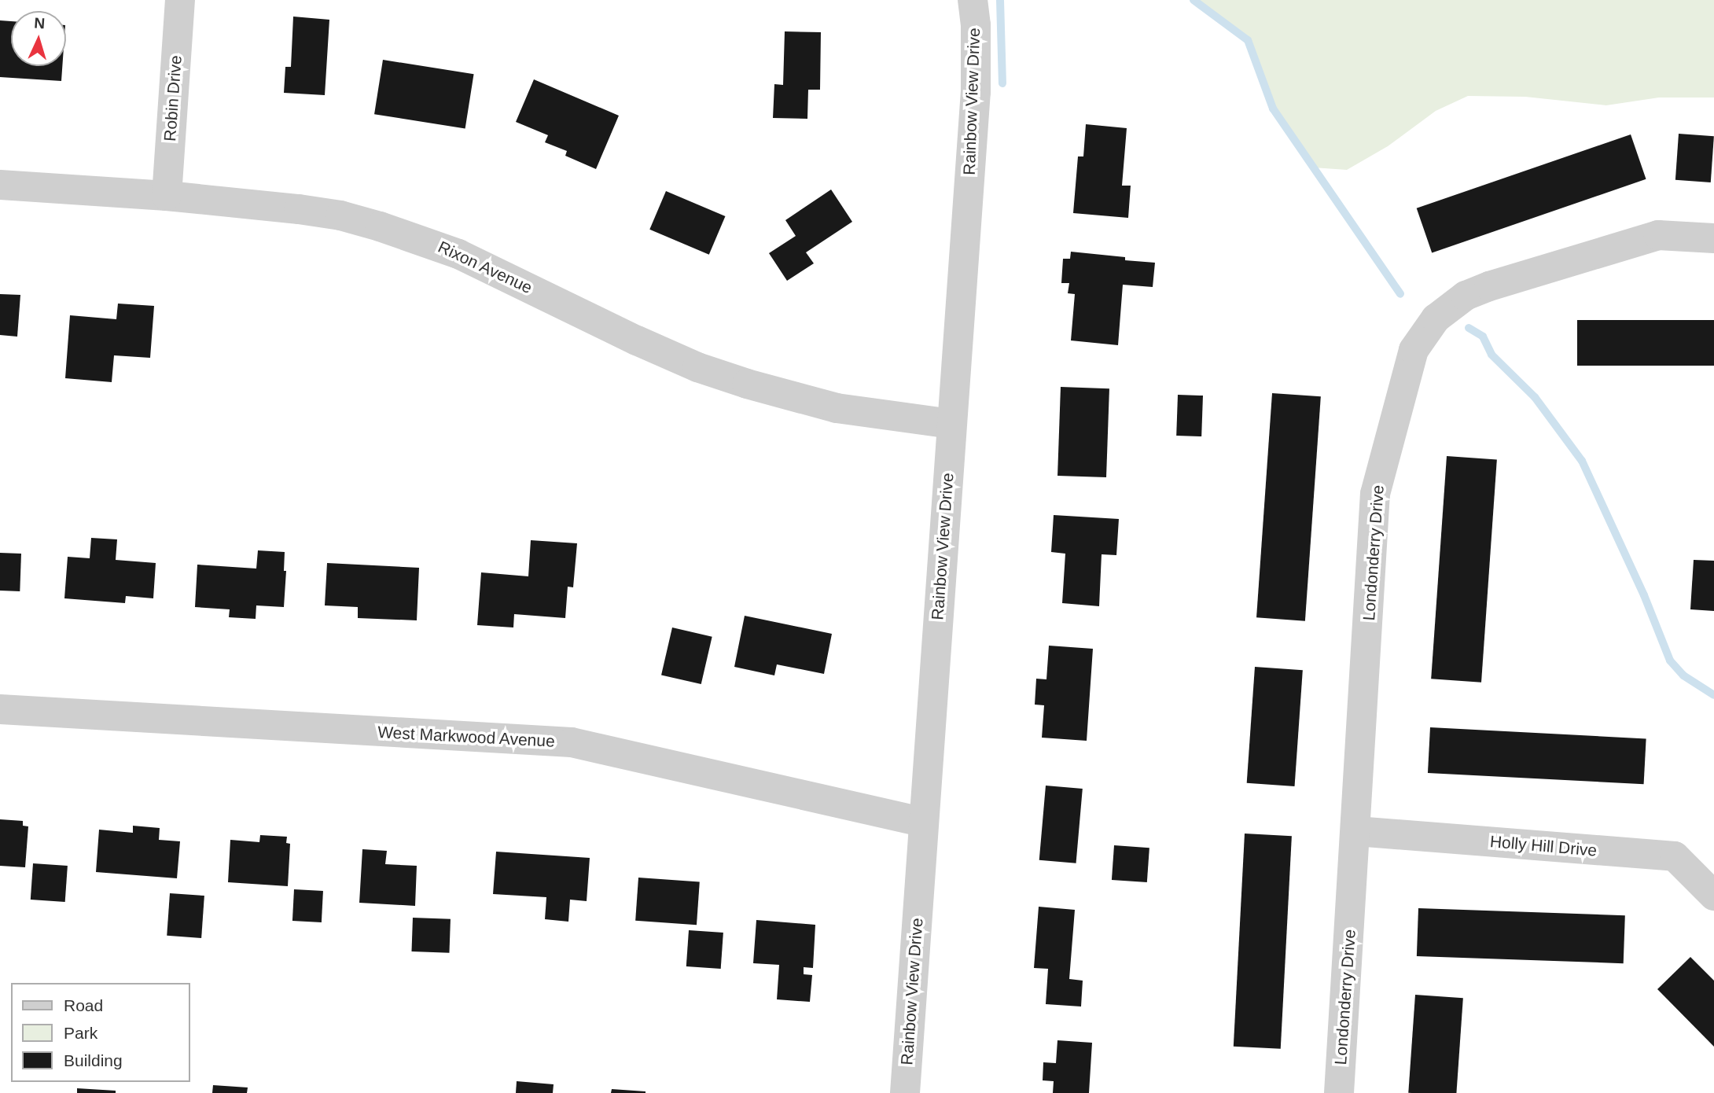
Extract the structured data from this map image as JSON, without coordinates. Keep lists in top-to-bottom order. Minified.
{"streets":{"street":["Robin Drive","Rainbow View Drive","Rixon Avenue","Londonderry Drive","West Markwood Avenue","Holly Hill Drive"]},"crossings":[["Robin Drive","Rixon Avenue"],["Rainbow View Drive","Rixon Avenue"],["Rainbow View Drive","West Markwood Avenue"],["Londonderry Drive","Holly Hill Drive"]],"legend":["Road","Park","Building"],"north":"top"}
